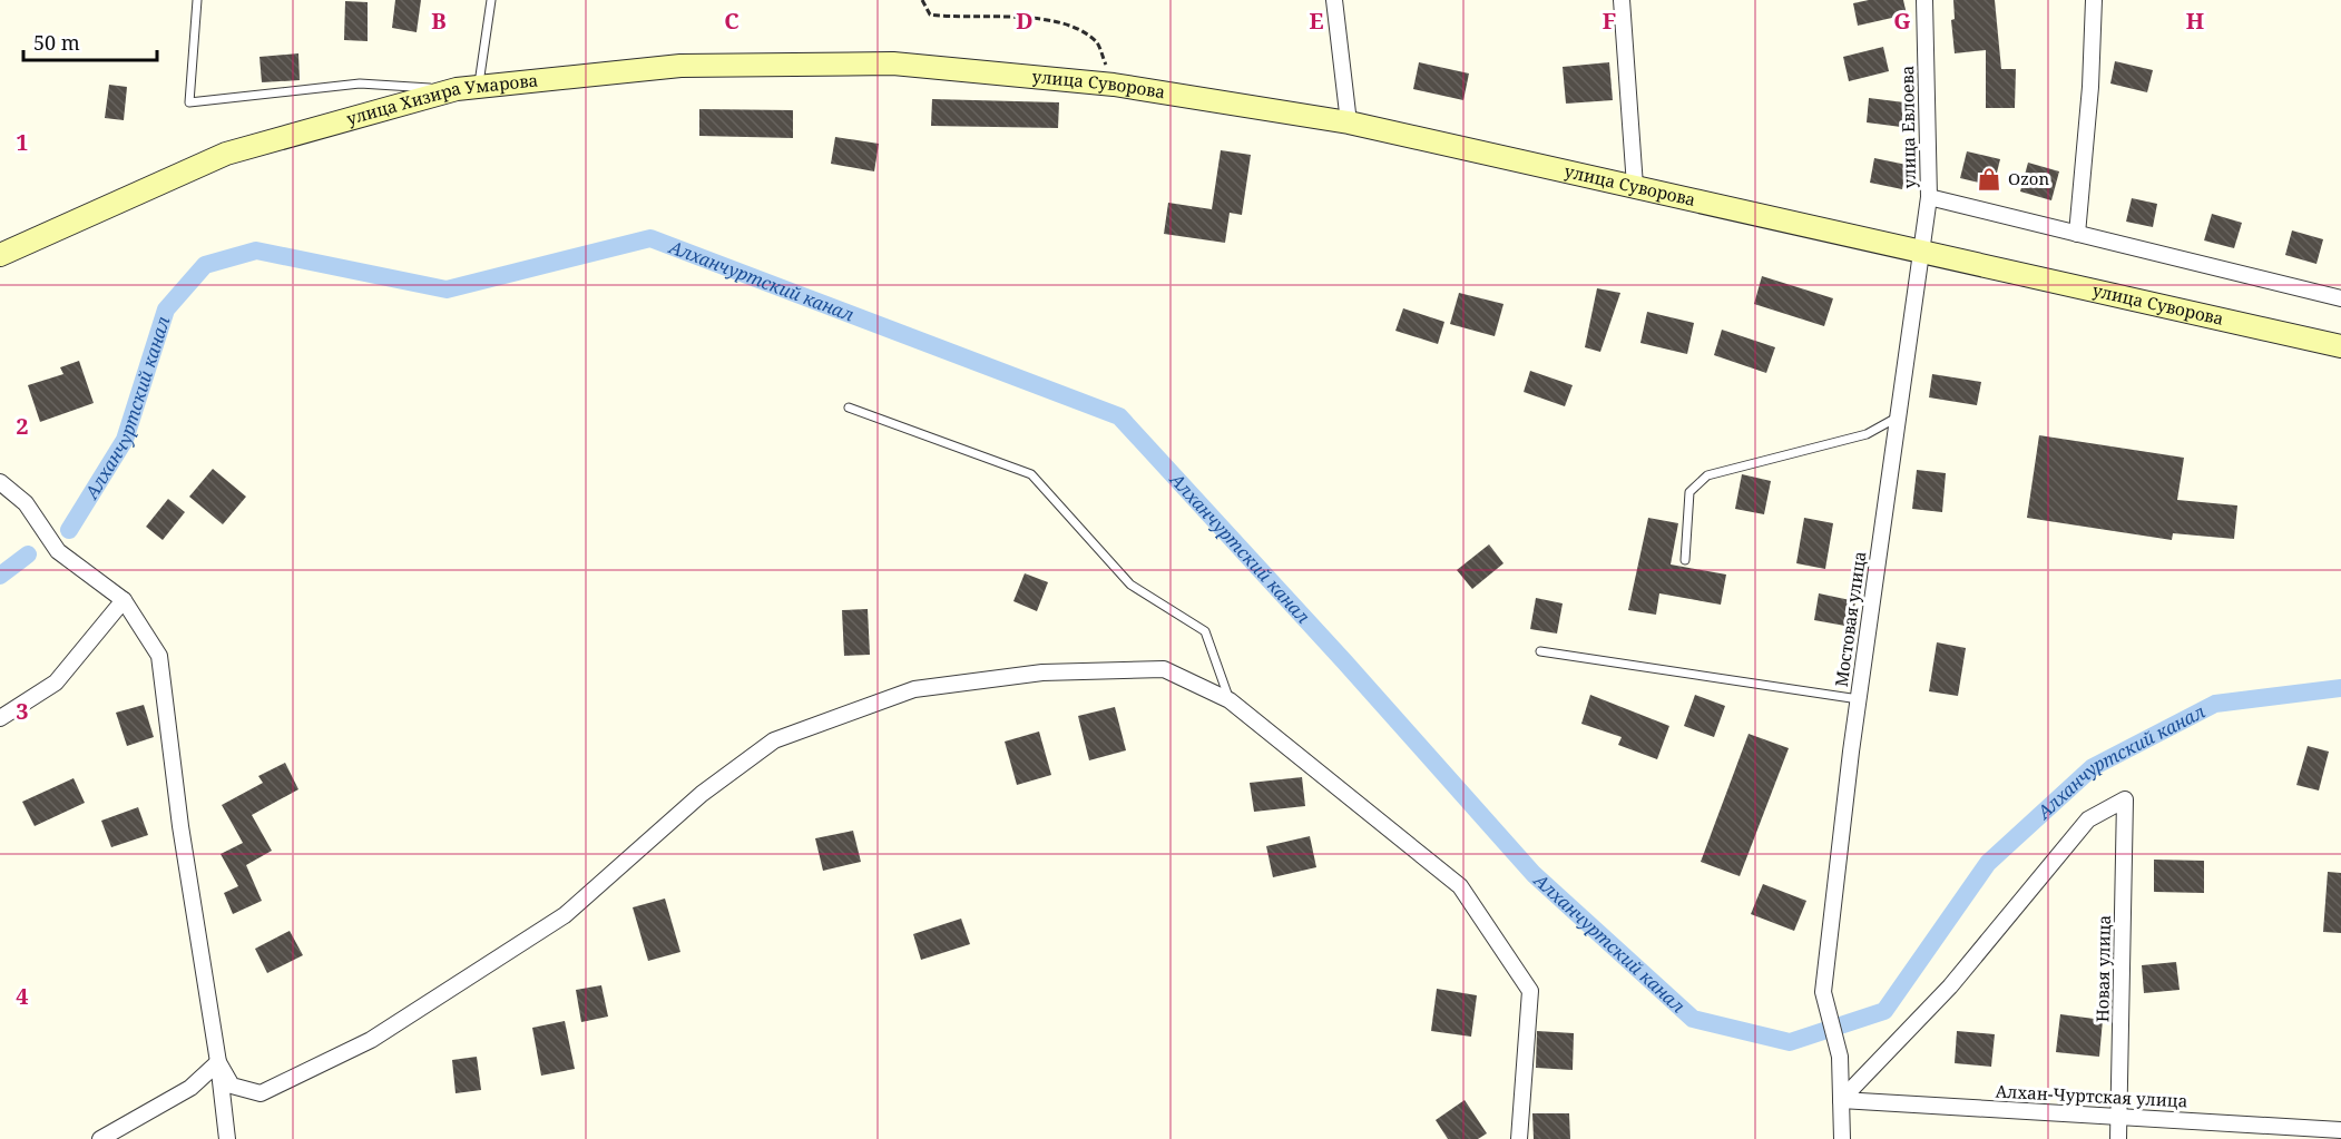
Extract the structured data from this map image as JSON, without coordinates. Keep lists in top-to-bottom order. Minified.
{"streets":{"main road":["улица Суворова","улица Хизира Умарова"],"street":["улица Евлоева","Мостовая улица","Новая улица","Алхан-Чуртская улица"]},"crossings":[["улица Суворова","улица Хизира Умарова"],["улица Суворова","улица Евлоева"],["улица Суворова","Мостовая улица"],["улица Евлоева","Мостовая улица"],["Мостовая улица","Новая улица"],["Мостовая улица","Алхан-Чуртская улица"],["Новая улица","Алхан-Чуртская улица"]],"water":["Алханчуртский канал"],"places":{"shop":["Ozon"]},"scale_bar":"50 m","grid":{"columns":["B","C","D","E","F","G","H"],"rows":["1","2","3","4"]}}
